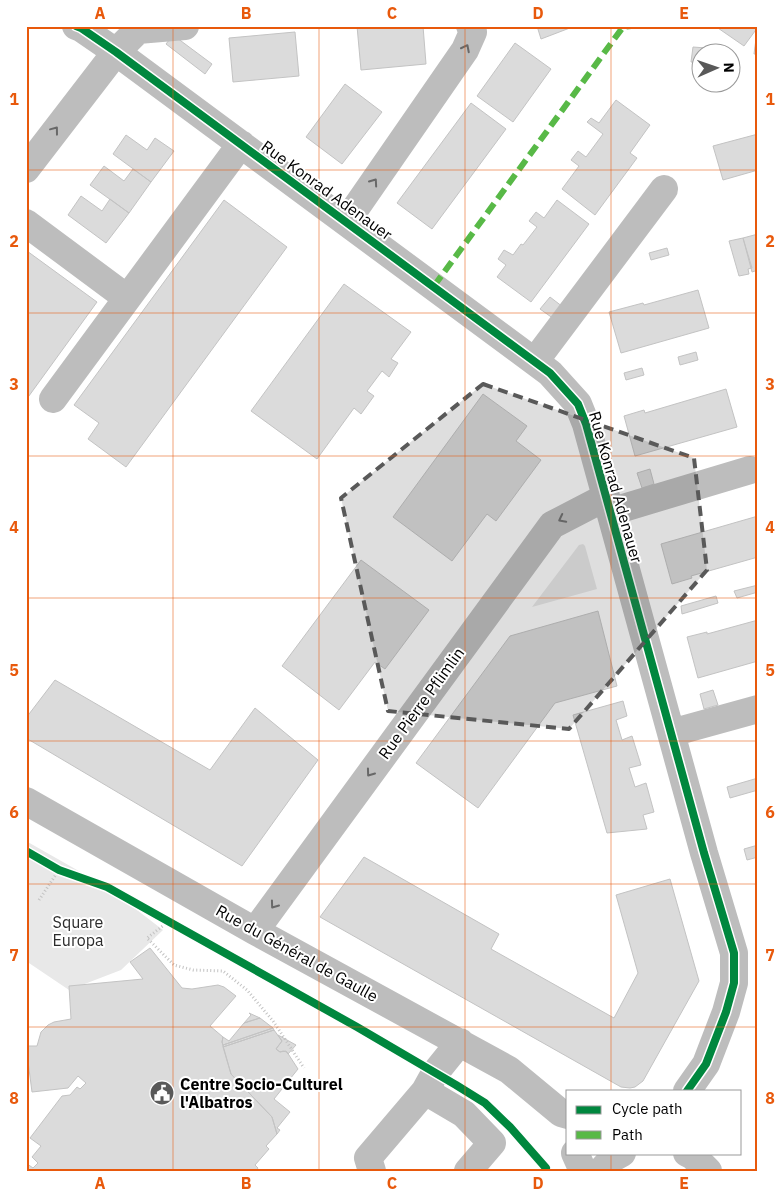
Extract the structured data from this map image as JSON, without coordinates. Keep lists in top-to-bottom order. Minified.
{"streets":{"street":["Rue Konrad Adenauer","Rue Pierre Pflimlin","Rue du Général de Gaulle"]},"crossings":[["Rue Konrad Adenauer","Rue Pierre Pflimlin"],["Rue Pierre Pflimlin","Rue du Général de Gaulle"]],"one_way":["Rue Pierre Pflimlin"],"parks":["Square Europa"],"places":{"public building":["Centre Socio-Culturel l'Albatros"]},"legend":["Cycle path","Path"],"north":"right","grid":{"columns":["A","B","C","D","E"],"rows":["1","2","3","4","5","6","7","8"]}}
